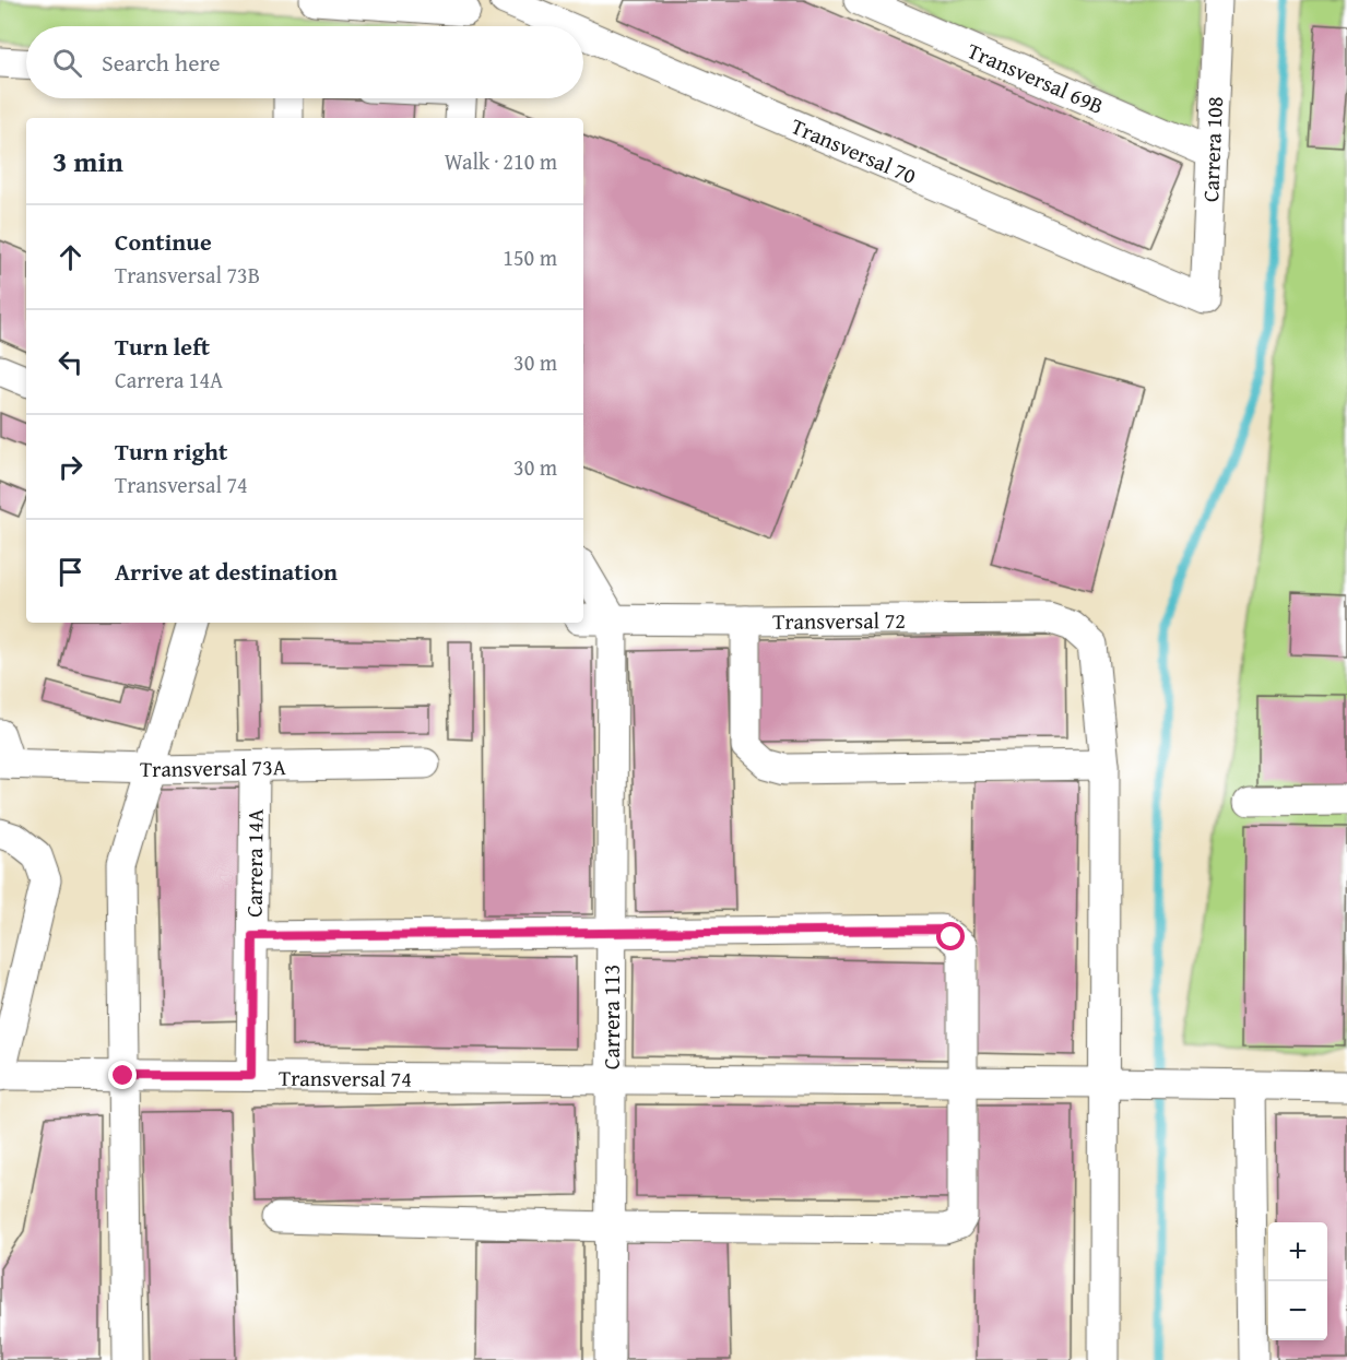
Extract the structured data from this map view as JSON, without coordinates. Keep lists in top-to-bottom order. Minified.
{"streets":{"street":["Transversal 69B","Transversal 70","Carrera 108","Transversal 72","Transversal 73A","Carrera 14A","Carrera 113","Transversal 74"]},"crossings":[["Transversal 69B","Carrera 108"],["Transversal 70","Carrera 108"],["Transversal 72","Carrera 113"],["Transversal 73A","Carrera 14A"],["Carrera 14A","Transversal 74"],["Carrera 113","Transversal 74"]],"page":{"search":"Search here","heading":["3 min","Walk · 210 m"],"list":[["Continue","Transversal 73B","150 m"],["Turn left","Carrera 14A","30 m"],["Turn right","Transversal 74","30 m"],"Arrive at destination"],"map_buttons":["+","−"]}}
